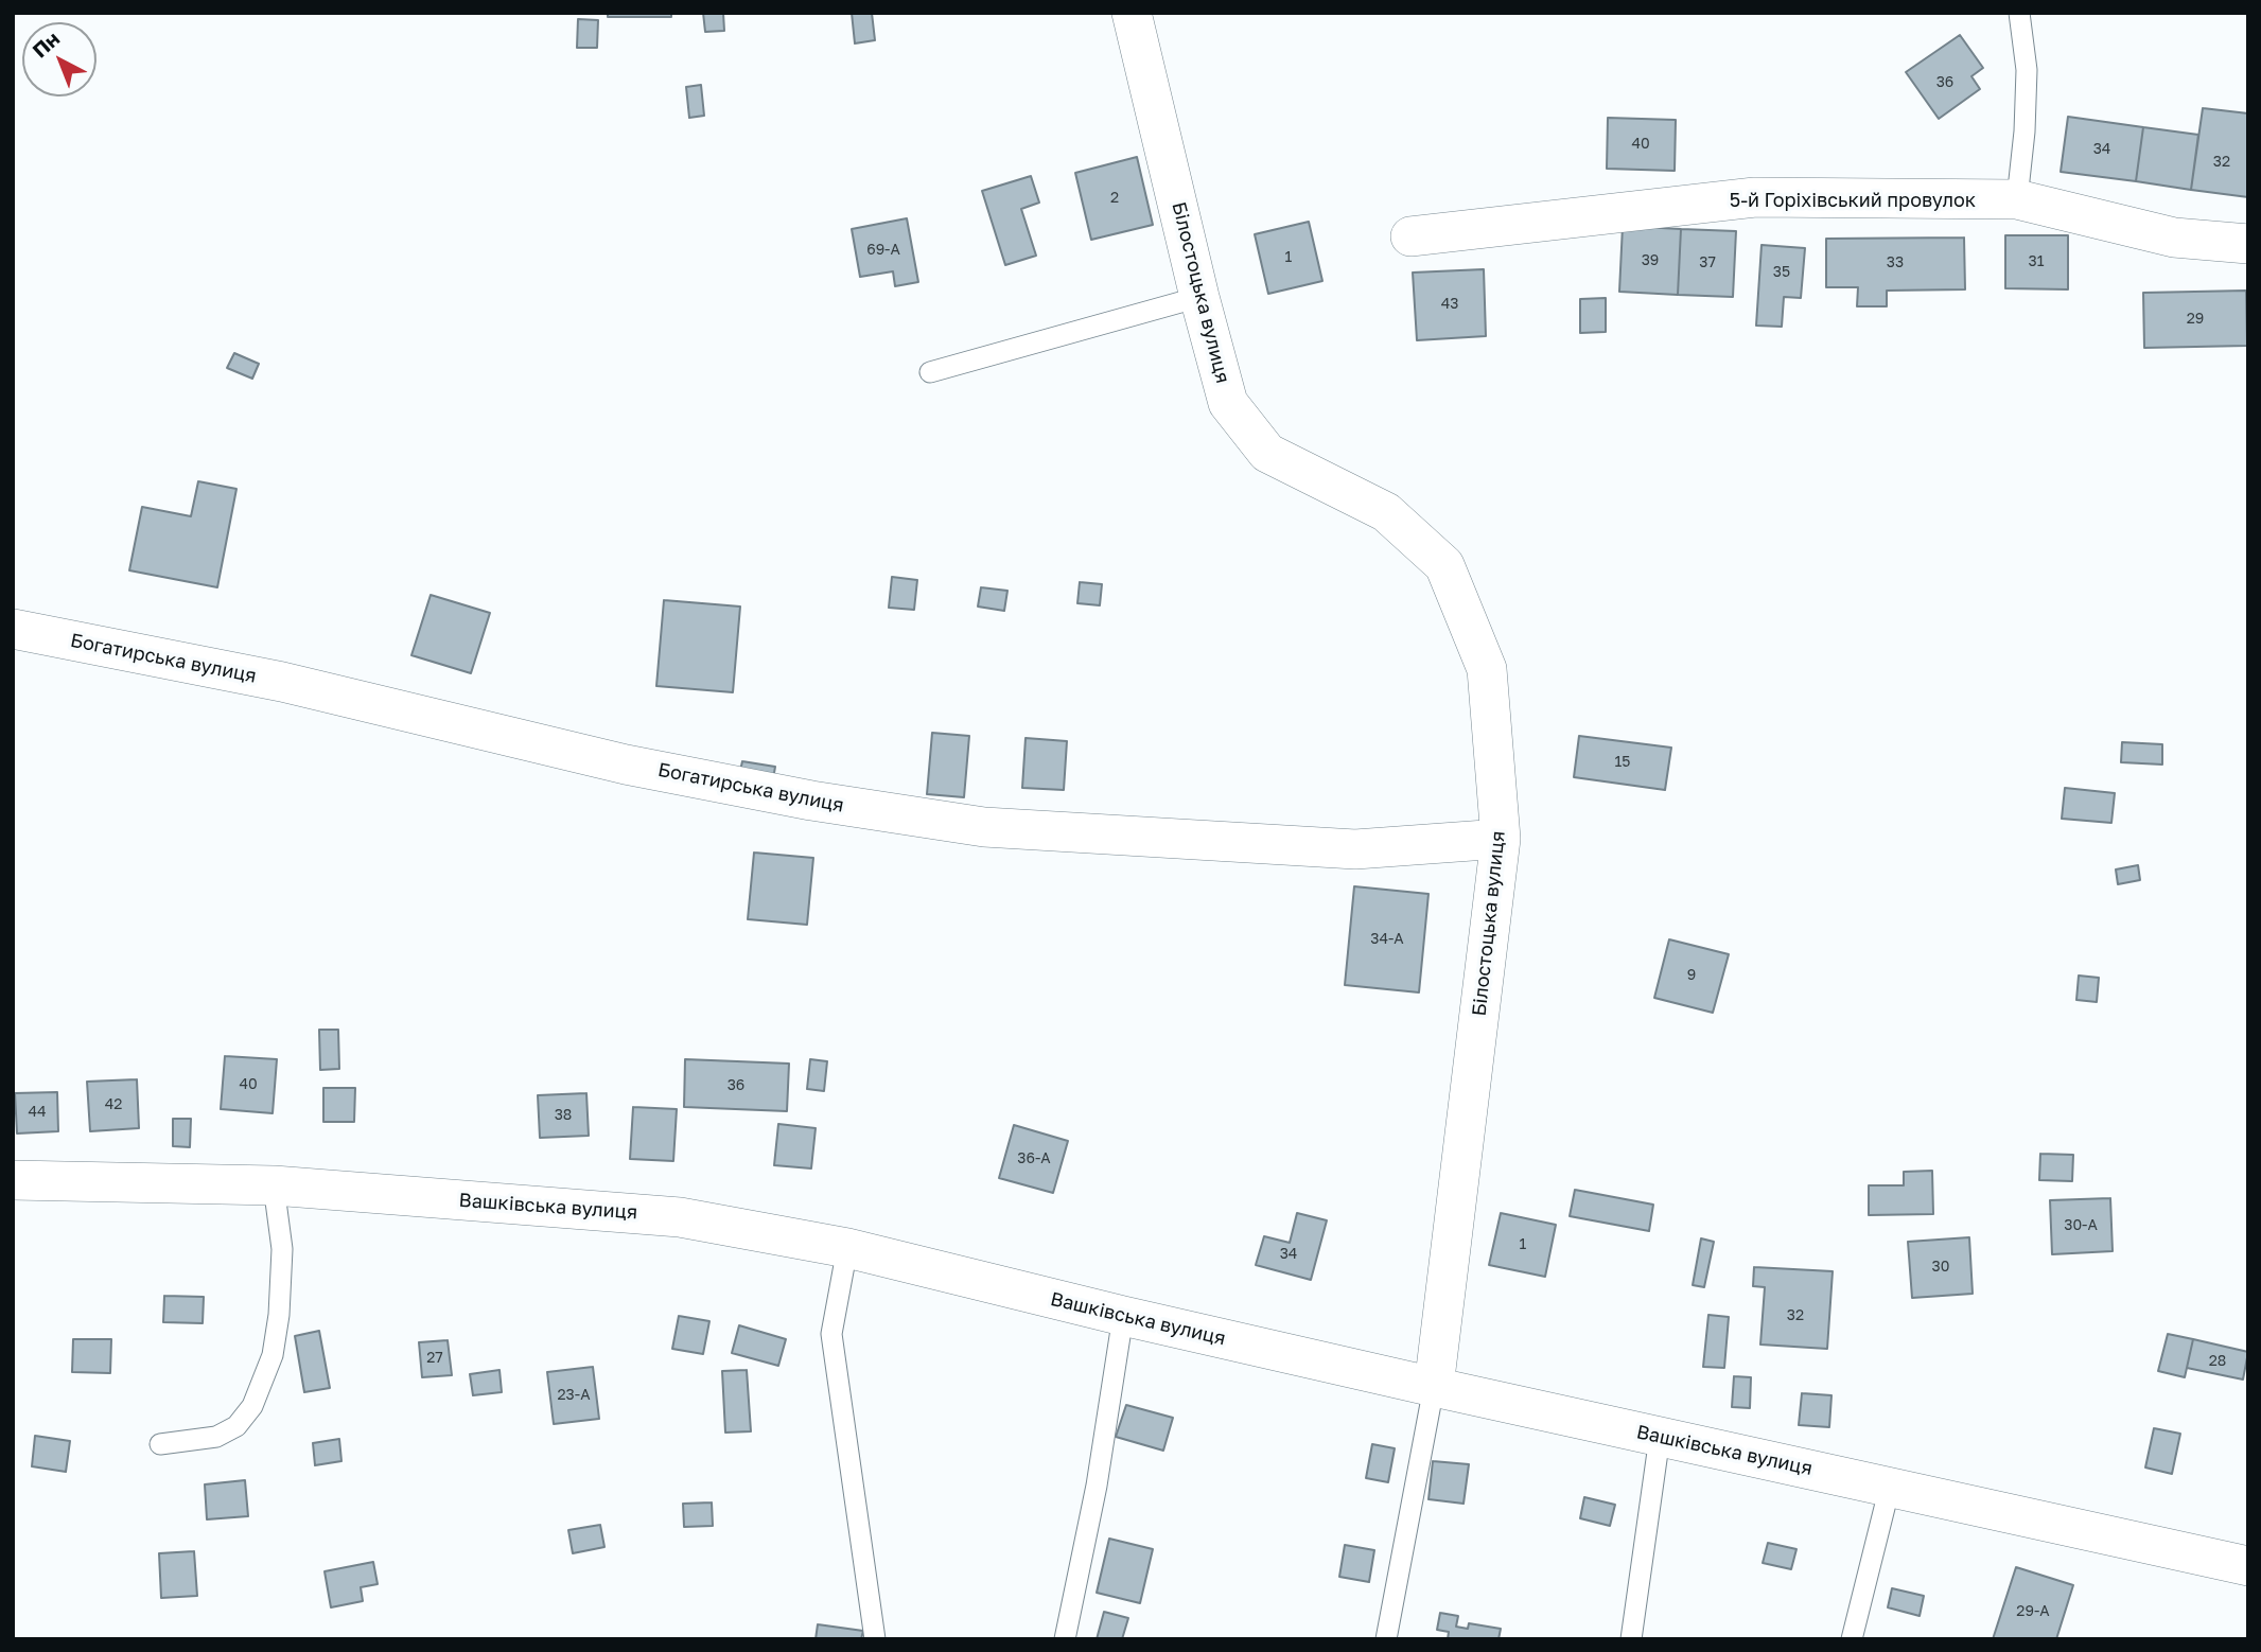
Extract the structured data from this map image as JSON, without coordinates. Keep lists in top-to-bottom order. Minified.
{"streets":{"street":["5-й Горіхівський провулок","Білостоцька вулиця","Богатирська вулиця","Вашківська вулиця"]},"crossings":[["Білостоцька вулиця","Богатирська вулиця"],["Білостоцька вулиця","Вашківська вулиця"]],"house_numbers":["36","40","34","32","2","69-А","1","39","31","37","33","35","43","29","15","34-А","9","40","36","42","44","38","36-А","30-А","1","34","30","32","27","28","23-А","29-А"],"north":"top left"}
